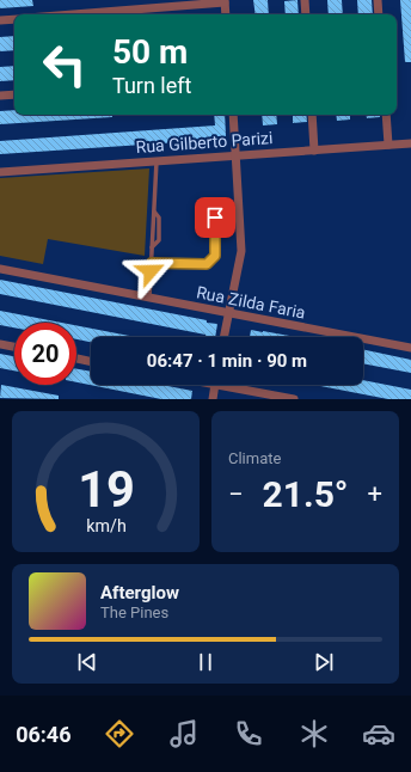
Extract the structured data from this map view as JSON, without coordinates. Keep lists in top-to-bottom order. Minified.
{"streets":{"street":["Rua Gilberto Parizi","Rua Zilda Faria"]},"page":{"turn":["50 m","Turn left"],"limit":"20","trip":"06:47 · 1 min · 90 m","tile":"Climate","heat":["−","21.5°","+"],"song":["Afterglow","The Pines"],"tabs":"06:46","gauge":["19","km/h"]}}
